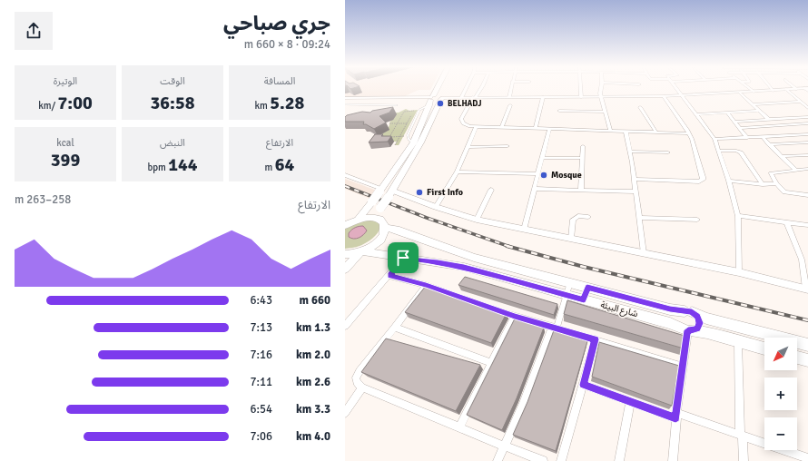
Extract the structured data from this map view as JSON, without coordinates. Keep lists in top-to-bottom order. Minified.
{"streets":{"main road":["شارع البيئة"]},"places":["BELHADJ","Mosque","First Info"],"north":"bottom left","page":{"heading":["جري صباحي","09:24 · 8 × 660 m"],"stats":[["المسافة","5.28 km"],["الوقت","36:58"],["الوتيرة","7:00 /km"],["الارتفاع","64 m"],["النبض","144 bpm"],["kcal","399"]],"chart":["الارتفاع","258–263 m"],"list":[{"name":"660 m","note":"6:43"},{"name":"1.3 km","note":"7:13"},{"name":"2.0 km","note":"7:16"},{"name":"2.6 km","note":"7:11"},{"name":"3.3 km","note":"6:54"},{"name":"4.0 km","note":"7:06"}],"map_buttons":["+","−"]}}
